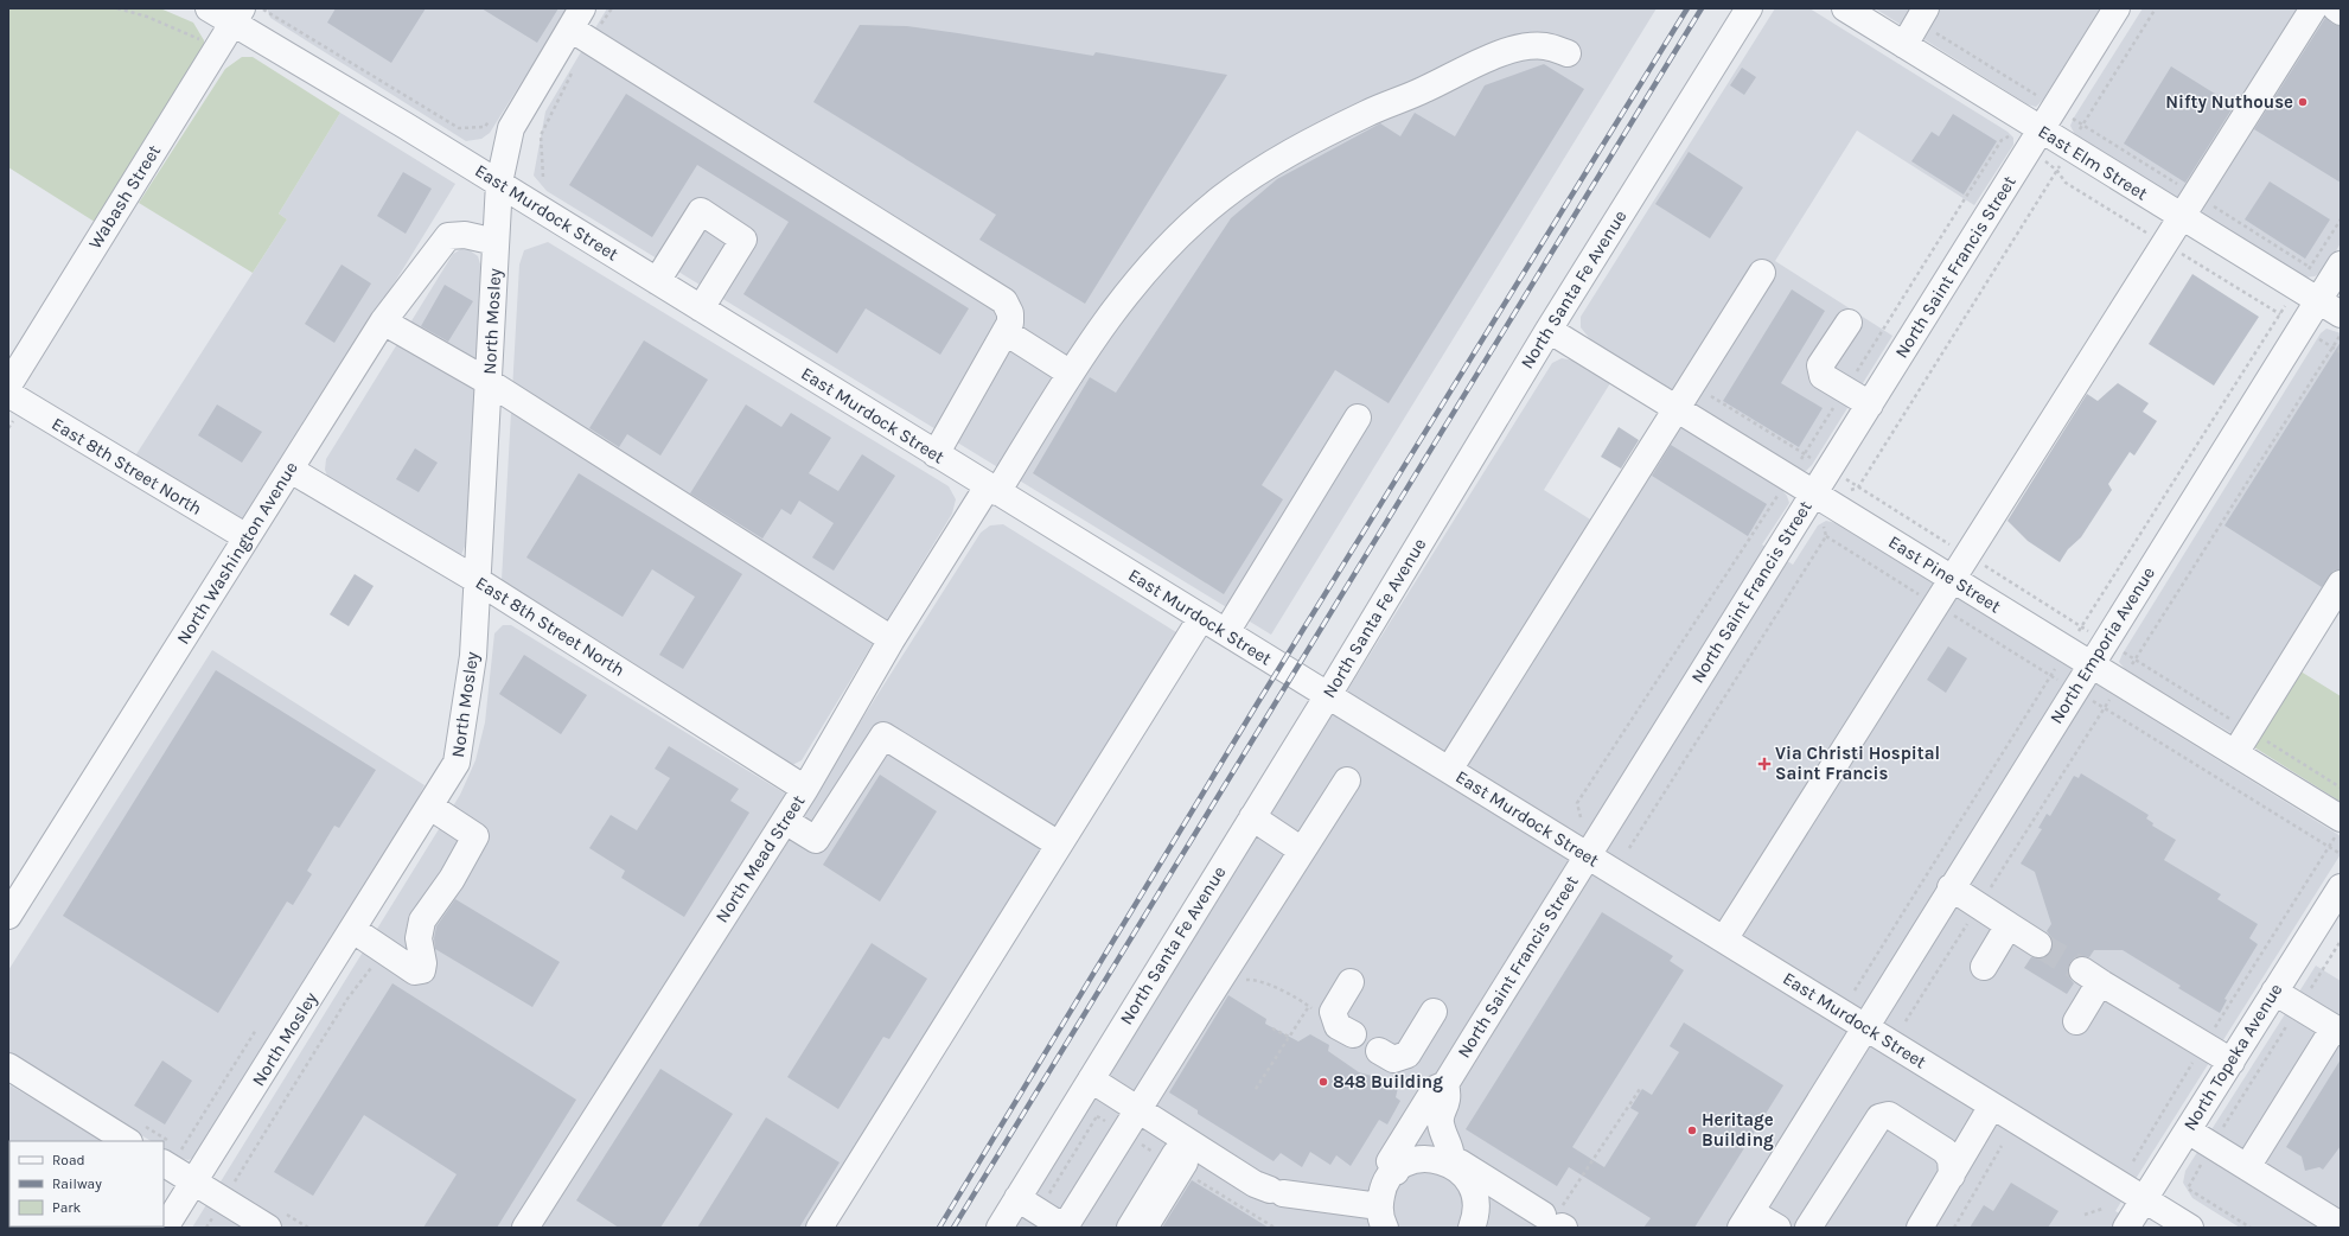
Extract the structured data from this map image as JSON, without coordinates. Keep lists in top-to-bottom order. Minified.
{"streets":{"street":["East Elm Street","Wabash Street","East Murdock Street","North Saint Francis Street","North Santa Fe Avenue","North Mosley","East 8th Street North","North Washington Avenue","East Pine Street","North Emporia Avenue","North Mead Street","North Topeka Avenue"]},"crossings":[["East Elm Street","North Saint Francis Street"],["East Elm Street","North Emporia Avenue"],["Wabash Street","East Murdock Street"],["East Murdock Street","North Saint Francis Street"],["East Murdock Street","North Santa Fe Avenue"],["East Murdock Street","North Mosley"],["East Murdock Street","North Emporia Avenue"],["East Murdock Street","North Mead Street"],["East Murdock Street","North Topeka Avenue"],["North Saint Francis Street","East Pine Street"],["North Santa Fe Avenue","East Pine Street"],["North Mosley","East 8th Street North"],["North Mosley","North Washington Avenue"],["East 8th Street North","North Washington Avenue"],["East 8th Street North","North Mead Street"],["East Pine Street","North Emporia Avenue"]],"places":{"other":["Nifty Nuthouse","848 Building","Heritage Building"],"health":["Via Christi Hospital Saint Francis"]},"legend":["Road","Railway","Park"]}
